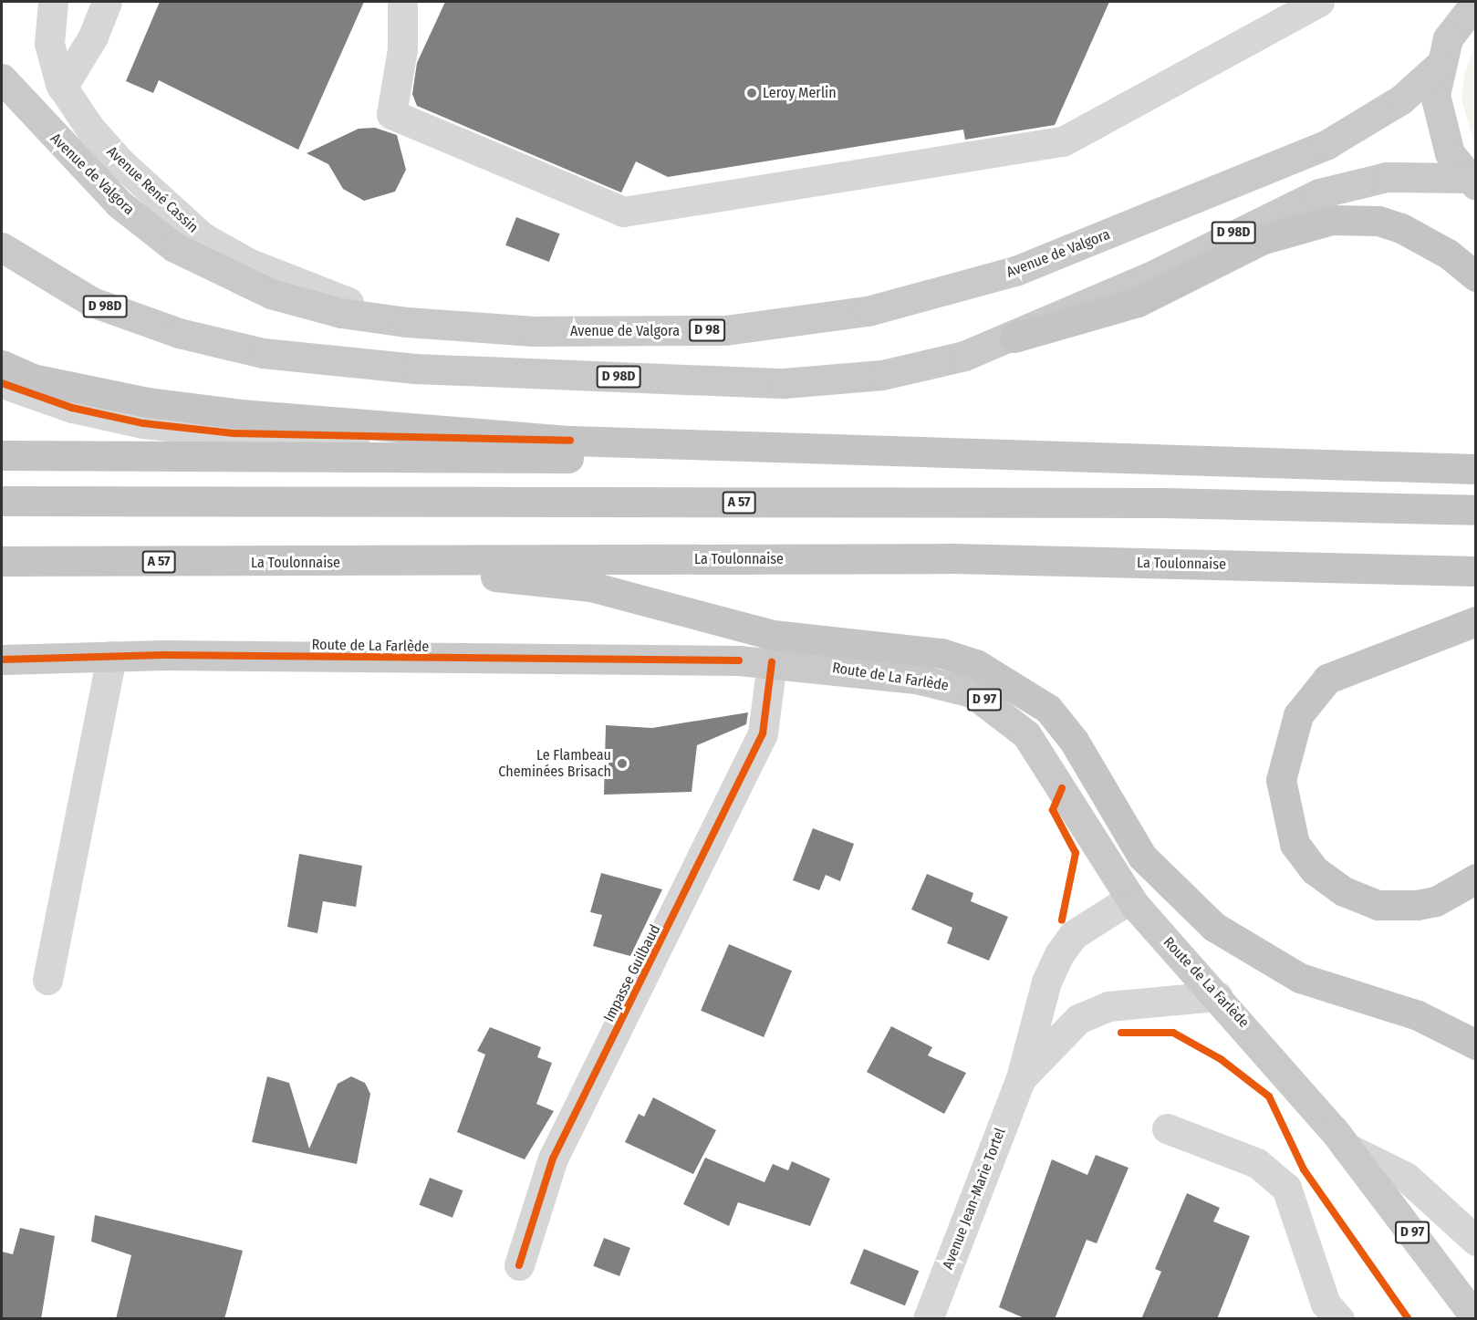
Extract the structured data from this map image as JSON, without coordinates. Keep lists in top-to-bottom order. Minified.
{"streets":{"highway":["A 57","La Toulonnaise"],"main road":["Avenue de Valgora","D 98D","D 98","Route de La Farlède","D 97"],"street":["Avenue René Cassin","Impasse Guilbaud","Avenue Jean-Marie Tortel"]},"crossings":[["Avenue de Valgora","Avenue René Cassin"],["Route de La Farlède","Impasse Guilbaud"],["Route de La Farlède","Avenue Jean-Marie Tortel"]],"places":["Leroy Merlin","Le Flambeau Cheminées Brisach"]}
